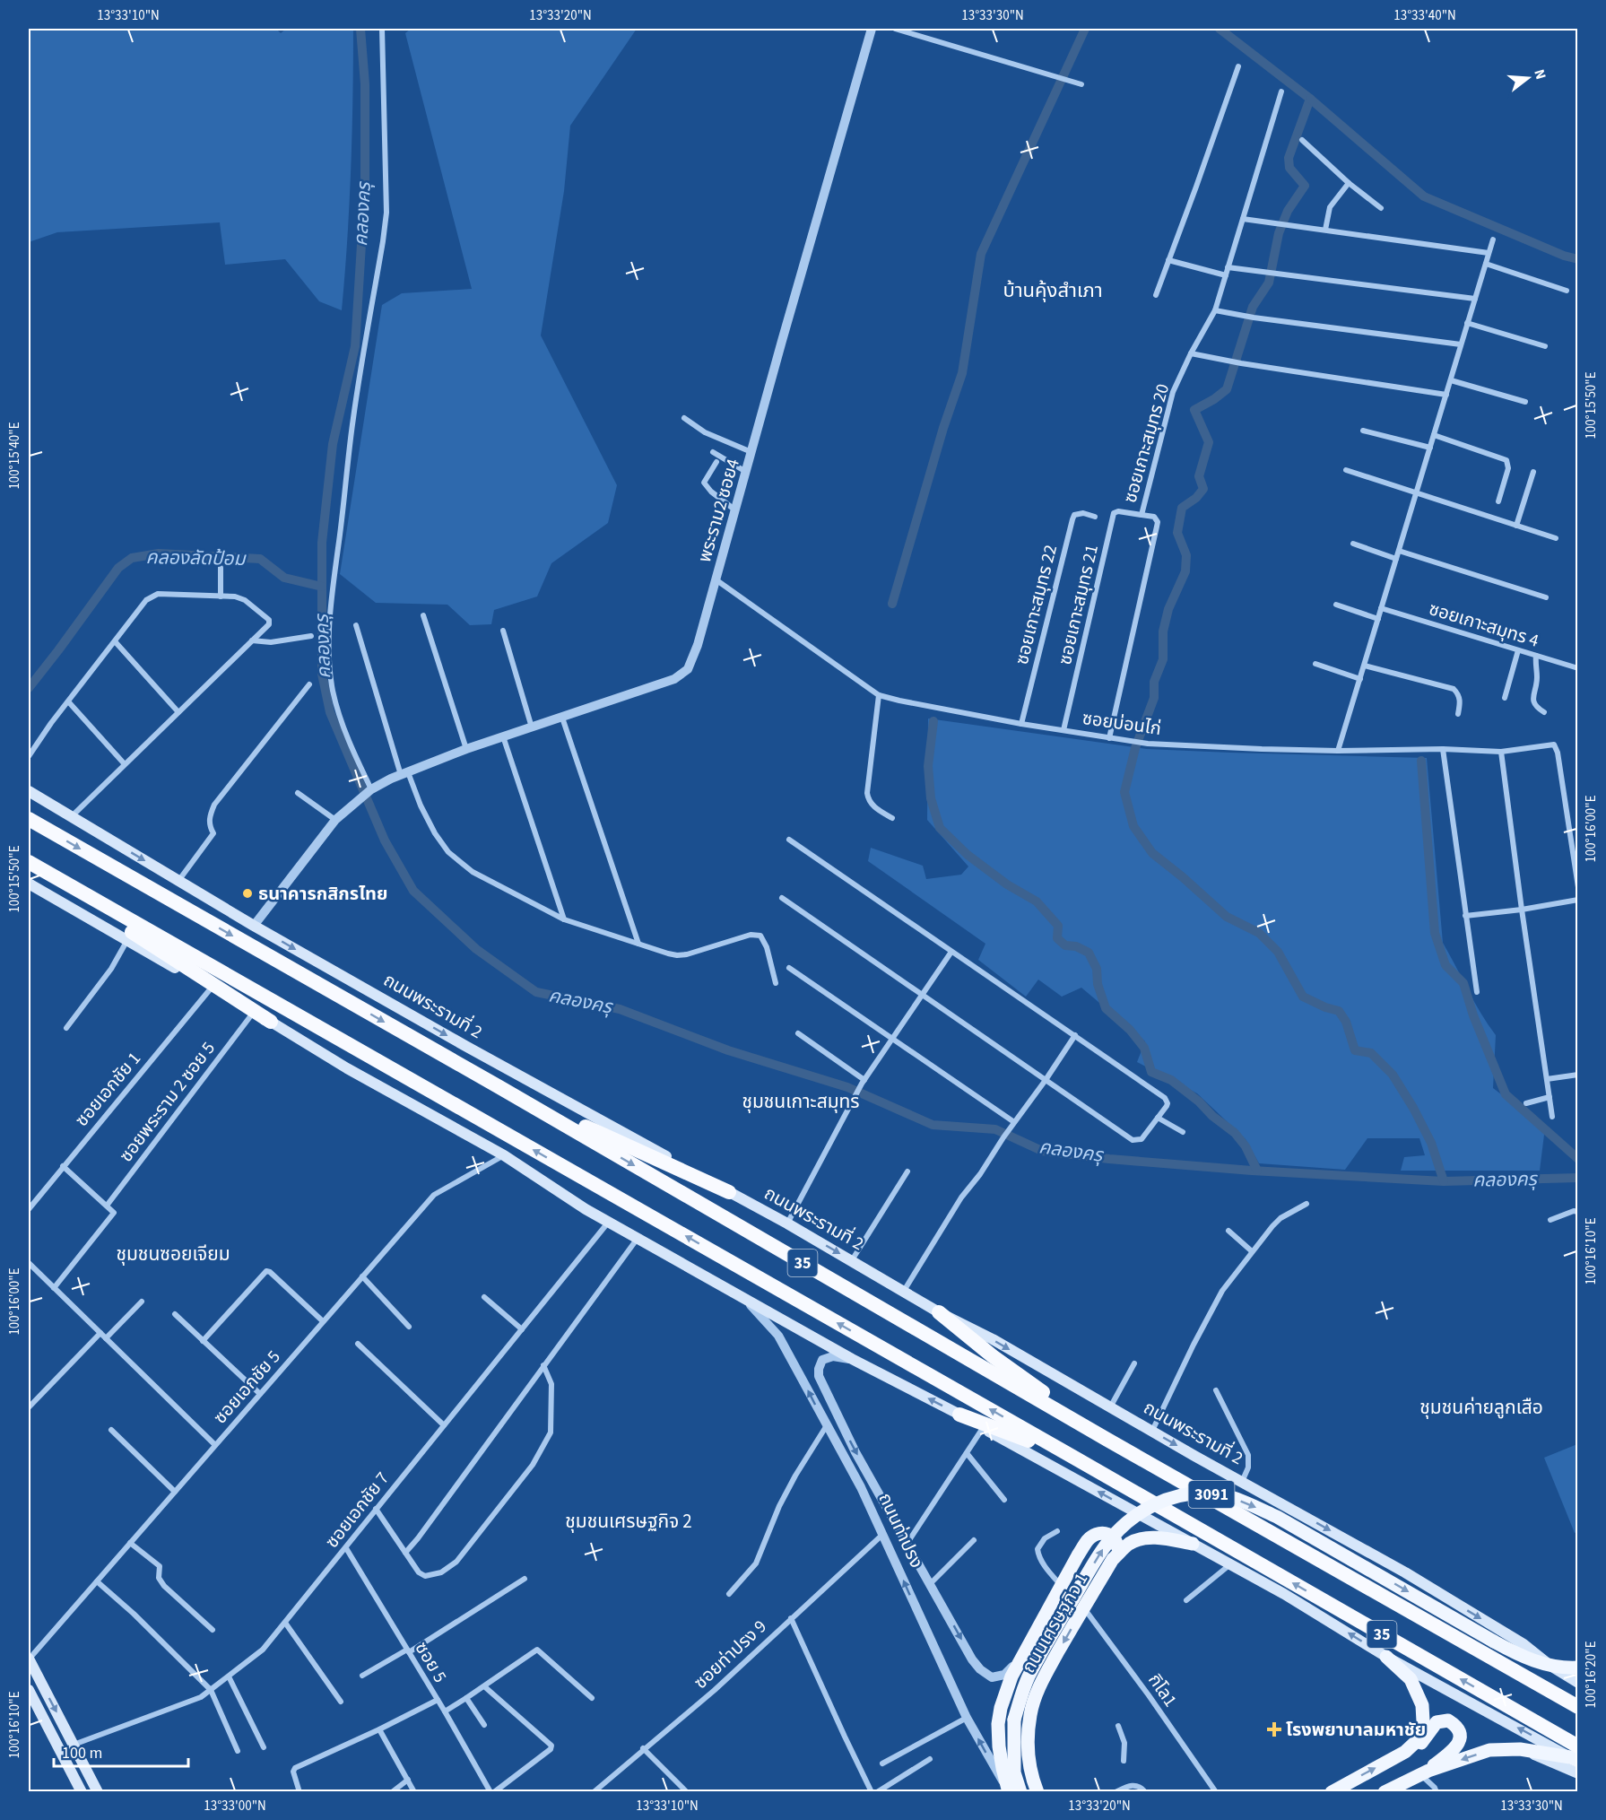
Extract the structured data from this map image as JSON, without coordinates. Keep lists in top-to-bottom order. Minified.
{"streets":{"highway":["35"],"main road":["ถนนพระรามที่ 2","3091","ถนนท่าปรง","ถนนเศรษฐกิจ 1"],"street":["ซอยเกาะสมุทร 20","พระราม2 ซอย4","ซอยเกาะสมุทร 22","ซอยเกาะสมุทร 21","ซอยเกาะสมุทร 4","ซอยบ่อนไก่","ซอยเอกชัย 1","ซอยพระราม 2 ซอย 5","ซอยเอกชัย 5","ซอยเอกชัย 7","ซอยท่าปรง 9","ซอย 5","กิโล1"]},"crossings":[["ซอยเกาะสมุทร 20","ซอยเกาะสมุทร 21"],["ซอยเกาะสมุทร 20","ซอยบ่อนไก่"],["พระราม2 ซอย4","ซอยบ่อนไก่"],["ซอยเกาะสมุทร 22","ซอยบ่อนไก่"],["ซอยเกาะสมุทร 21","ซอยบ่อนไก่"],["ถนนพระรามที่ 2","3091"],["ซอยเอกชัย 1","35"],["ซอยพระราม 2 ซอย 5","35"],["35","ซอยเอกชัย 5"],["35","ซอยเอกชัย 7"],["35","ถนนท่าปรง"],["35","ถนนเศรษฐกิจ 1"],["3091","ถนนท่าปรง"],["ซอยเอกชัย 7","ซอย 5"],["ถนนท่าปรง","ถนนเศรษฐกิจ 1"],["ถนนท่าปรง","ซอยท่าปรง 9"],["ถนนเศรษฐกิจ 1","กิโล1"]],"one_way":["ถนนเศรษฐกิจ 1"],"districts":["บ้านคุ้งสำเภา","ชุมชนเกาะสมุทร","ชุมชนซอยเจียม","ชุมชนค่ายลูกเสือ","ชุมชนเศรษฐกิจ 2"],"water":["คลองครุ","คลองลัดป้อม"],"places":{"other":["ธนาคารกสิกรไทย"],"health":["โรงพยาบาลมหาชัย"]},"scale_bar":"100 m","north":"right","coordinates":["13°33'10\"N","13°33'20\"N","13°33'30\"N","13°33'40\"N","100°15'50\"E","100°15'40\"E","100°16'00\"E","100°16'10\"E","100°16'20\"E","13°33'00\"N"]}
